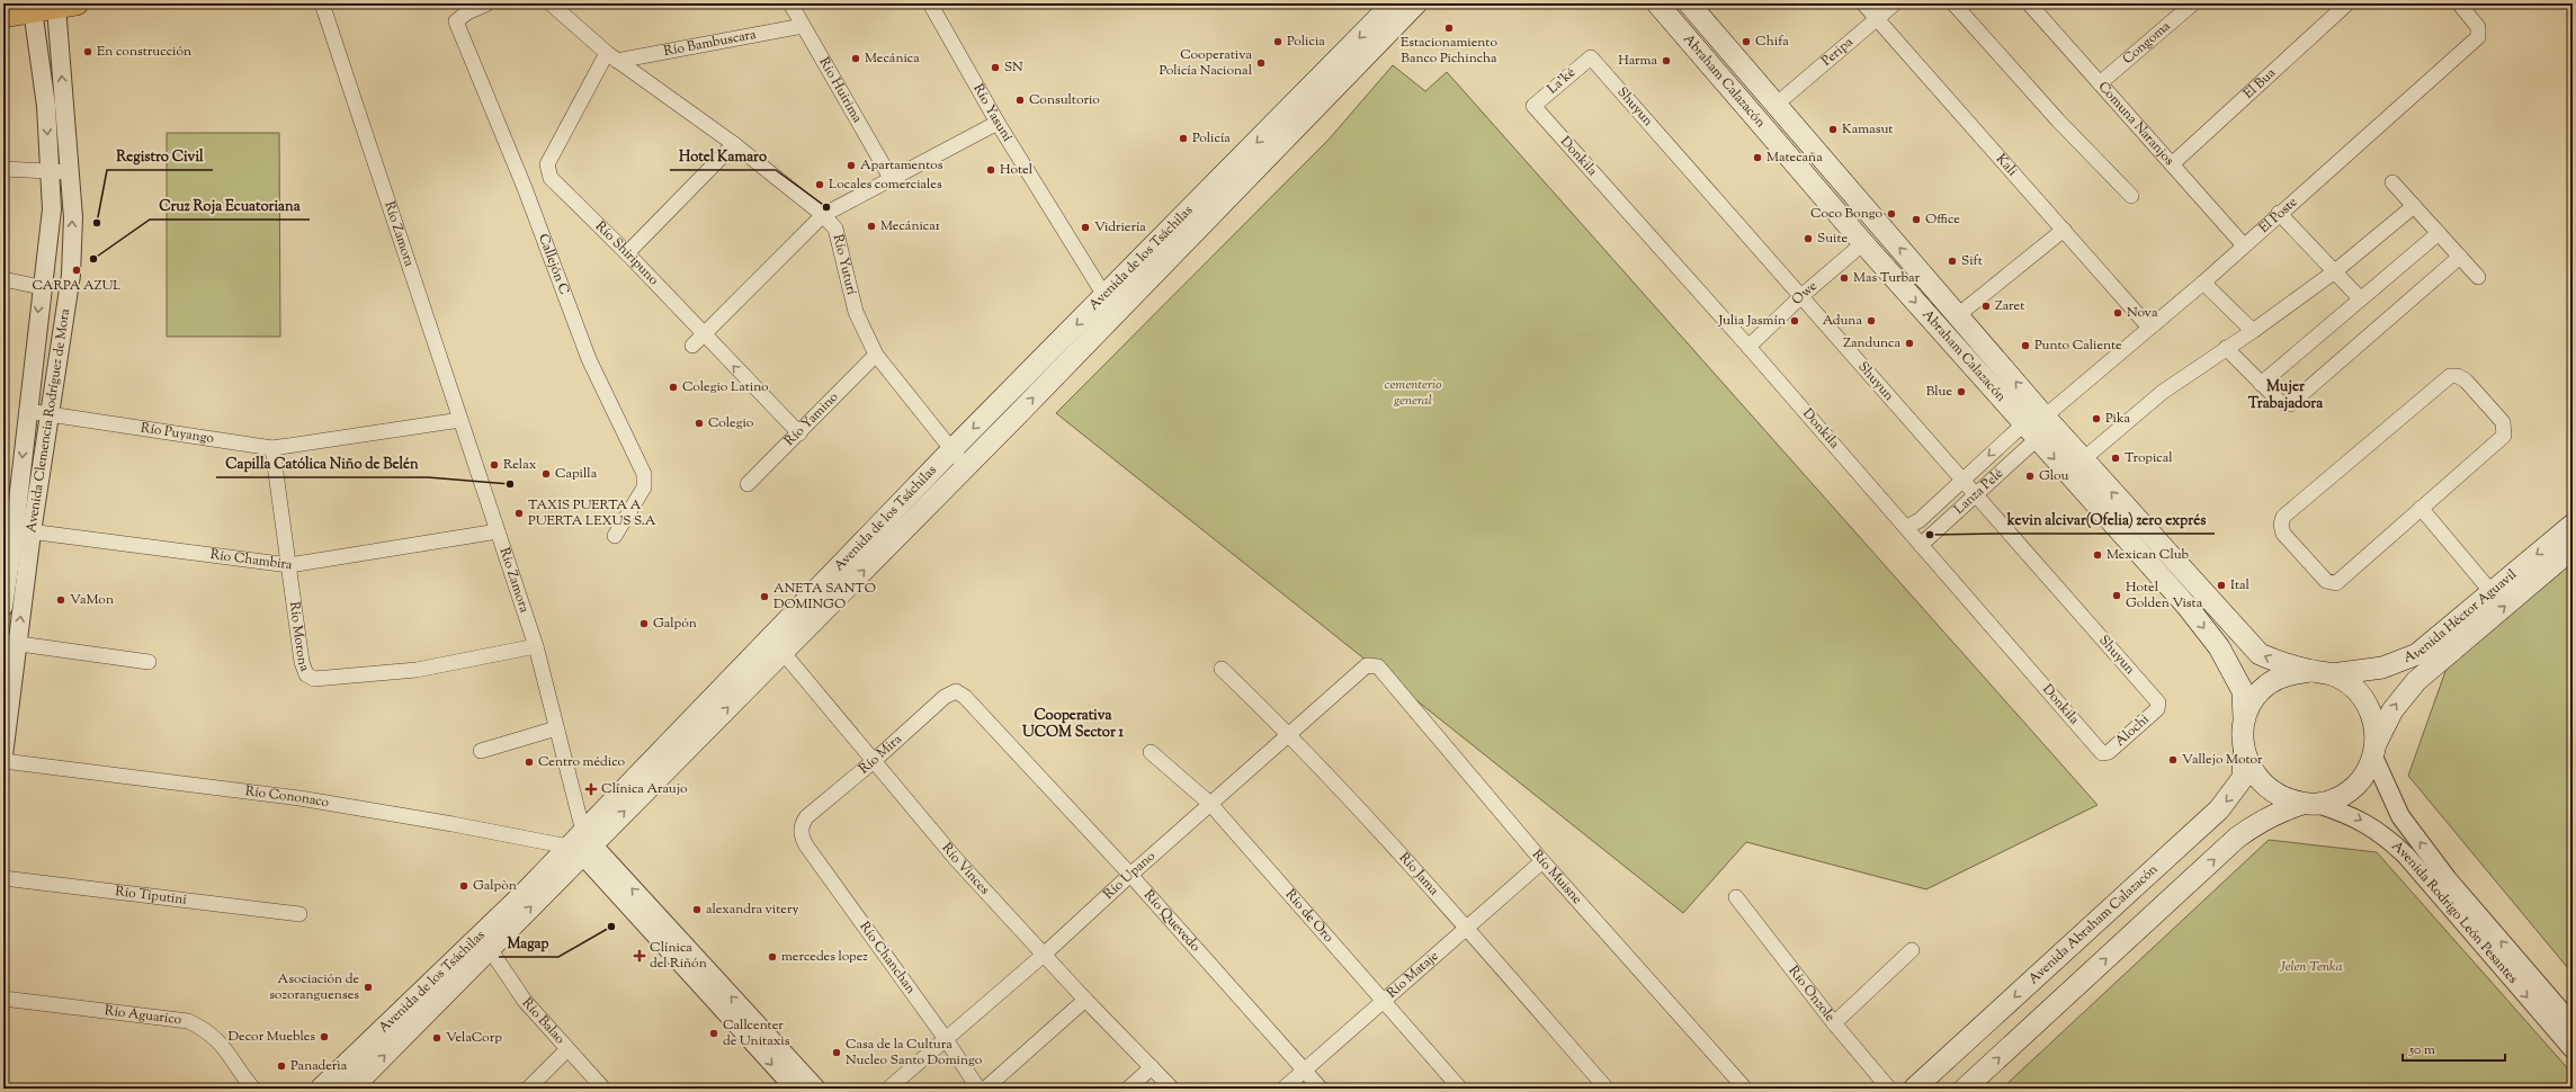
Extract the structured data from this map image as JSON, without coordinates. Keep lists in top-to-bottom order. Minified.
{"streets":{"main road":["Abraham Calazacón","Avenida de los Tsáchilas","Avenida Héctor Aguavil","Avenida Abraham Calazacón"],"street":["Río Bambuscara","Congoma","Peripa","La'ké","El Bua","Río Huirima","Shuyun","Río Yasuní","Comuna Naranjos","Donkila","Kali","El Poste","Río Zamora","Río Shiripuno","Callejón C","Río Yuturí","Owe","Avenida Clemencia Rodríguez de Mora","Río Yamino","Río Puyango","Lanza Pelé","Río Chambira","Río Morona","Alochi","Río Mira","Río Cononaco","Río Vinces","Río Upano","Río Jama","Río Muisne","Río Tiputini","Avenida Rodrigo León Pesantes","Río de Oro","Río Quevedo","Río Chanchan","Río Mataje","Río Onzole","Río Aguarico","Río Balao"]},"crossings":[["Río Bambuscara","Río Huirima"],["Río Bambuscara","Río Shiripuno"],["Río Bambuscara","Río Yuturí"],["Congoma","Comuna Naranjos"],["Peripa","Kali"],["La'ké","Shuyun"],["La'ké","Donkila"],["Abraham Calazacón","El Poste"],["Abraham Calazacón","Owe"],["Abraham Calazacón","Lanza Pelé"],["Abraham Calazacón","Avenida Héctor Aguavil"],["Abraham Calazacón","Avenida Rodrigo León Pesantes"],["Abraham Calazacón","Avenida Abraham Calazacón"],["El Bua","Comuna Naranjos"],["Shuyun","Owe"],["Shuyun","Lanza Pelé"],["Shuyun","Alochi"],["Río Yasuní","Avenida de los Tsáchilas"],["Comuna Naranjos","El Poste"],["Donkila","Owe"],["Donkila","Lanza Pelé"],["Donkila","Alochi"],["Kali","El Poste"],["Río Zamora","Avenida de los Tsáchilas"],["Río Zamora","Río Puyango"],["Río Zamora","Río Chambira"],["Río Zamora","Río Morona"],["Río Zamora","Río Cononaco"],["Río Shiripuno","Río Yuturí"],["Río Shiripuno","Río Yamino"],["Avenida de los Tsáchilas","Río Yuturí"],["Avenida de los Tsáchilas","Río Cononaco"],["Avenida de los Tsáchilas","Río Vinces"],["Avenida de los Tsáchilas","Río Balao"],["Río Yuturí","Río Yamino"],["Avenida Clemencia Rodríguez de Mora","Río Puyango"],["Avenida Clemencia Rodríguez de Mora","Río Chambira"],["Río Puyango","Río Morona"],["Río Chambira","Río Morona"],["Avenida Héctor Aguavil","Avenida Rodrigo León Pesantes"],["Avenida Héctor Aguavil","Avenida Abraham Calazacón"],["Río Mira","Río Vinces"],["Río Mira","Río Quevedo"],["Río Mira","Río Chanchan"],["Río Vinces","Río Upano"],["Río Upano","Río Jama"],["Río Upano","Río Muisne"],["Río Upano","Río de Oro"],["Río Upano","Río Quevedo"],["Río Upano","Río Chanchan"],["Río Jama","Río Mataje"],["Río Muisne","Río Mataje"],["Avenida Rodrigo León Pesantes","Avenida Abraham Calazacón"],["Río de Oro","Río Mataje"],["Río Quevedo","Río Mataje"]],"districts":["Mujer Trabajadora","Cooperativa UCOM Sector 1"],"parks":["cementerio general","Jelen Tenka"],"places":{"other":["Estacionamiento Banco Pichincha","Policia","Chifa","En construcción","Mecánica","Harma","Cooperativa Policía Nacional","SN","Consultorio","Kamasut","Policía","Matecaña","Apartamentos","Hotel","Locales comerciales","Hotel Kamaro","Coco Bongo","Office","Registro Civil","Mecánica1","Vidriería","Suite","Cruz Roja Ecuatoriana","Sift","CARPA AZUL","Mas Turbar","Zaret","Nova","Julia Jasmín","Aduna","Zandunca","Punto Caliente","Colegio Latino","Blue","Pika","Colegio","Tropical","Relax","Capilla","Glou","Capilla Católica Niño de Belén","TAXIS PUERTA A PUERTA LEXUS S.A","kevin alcivar(Ofelia) zero exprés","Mexican Club","Ital","Hotel Golden Vista","ANETA SANTO DOMINGO","VaMon","Galpón","Vallejo Motor","Centro médico","Galpòn","alexandra vitery","Magap","mercedes lopez","Asociación de sozoranguenses","Callcenter de Unitaxis","Decor Muebles","VelaCorp","Casa de la Cultura Nucleo Santo Domingo","Panaderìa"],"health":["Clínica Araujo","Clínica del Riñón"]},"scale_bar":"50 m"}
